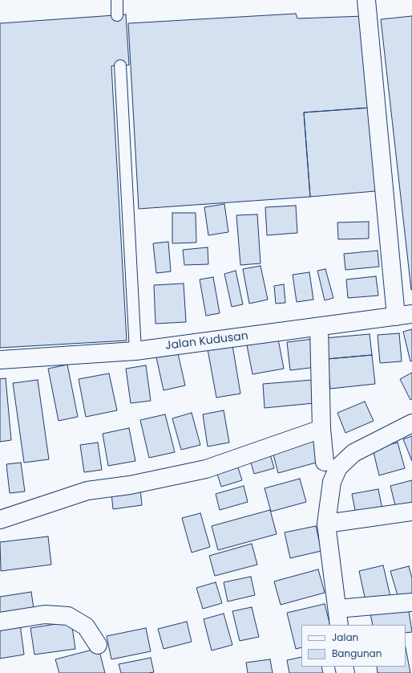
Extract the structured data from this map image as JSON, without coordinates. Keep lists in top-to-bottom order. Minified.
{"streets":{"street":["Jalan Kudusan"]},"legend":["Jalan","Bangunan"]}
